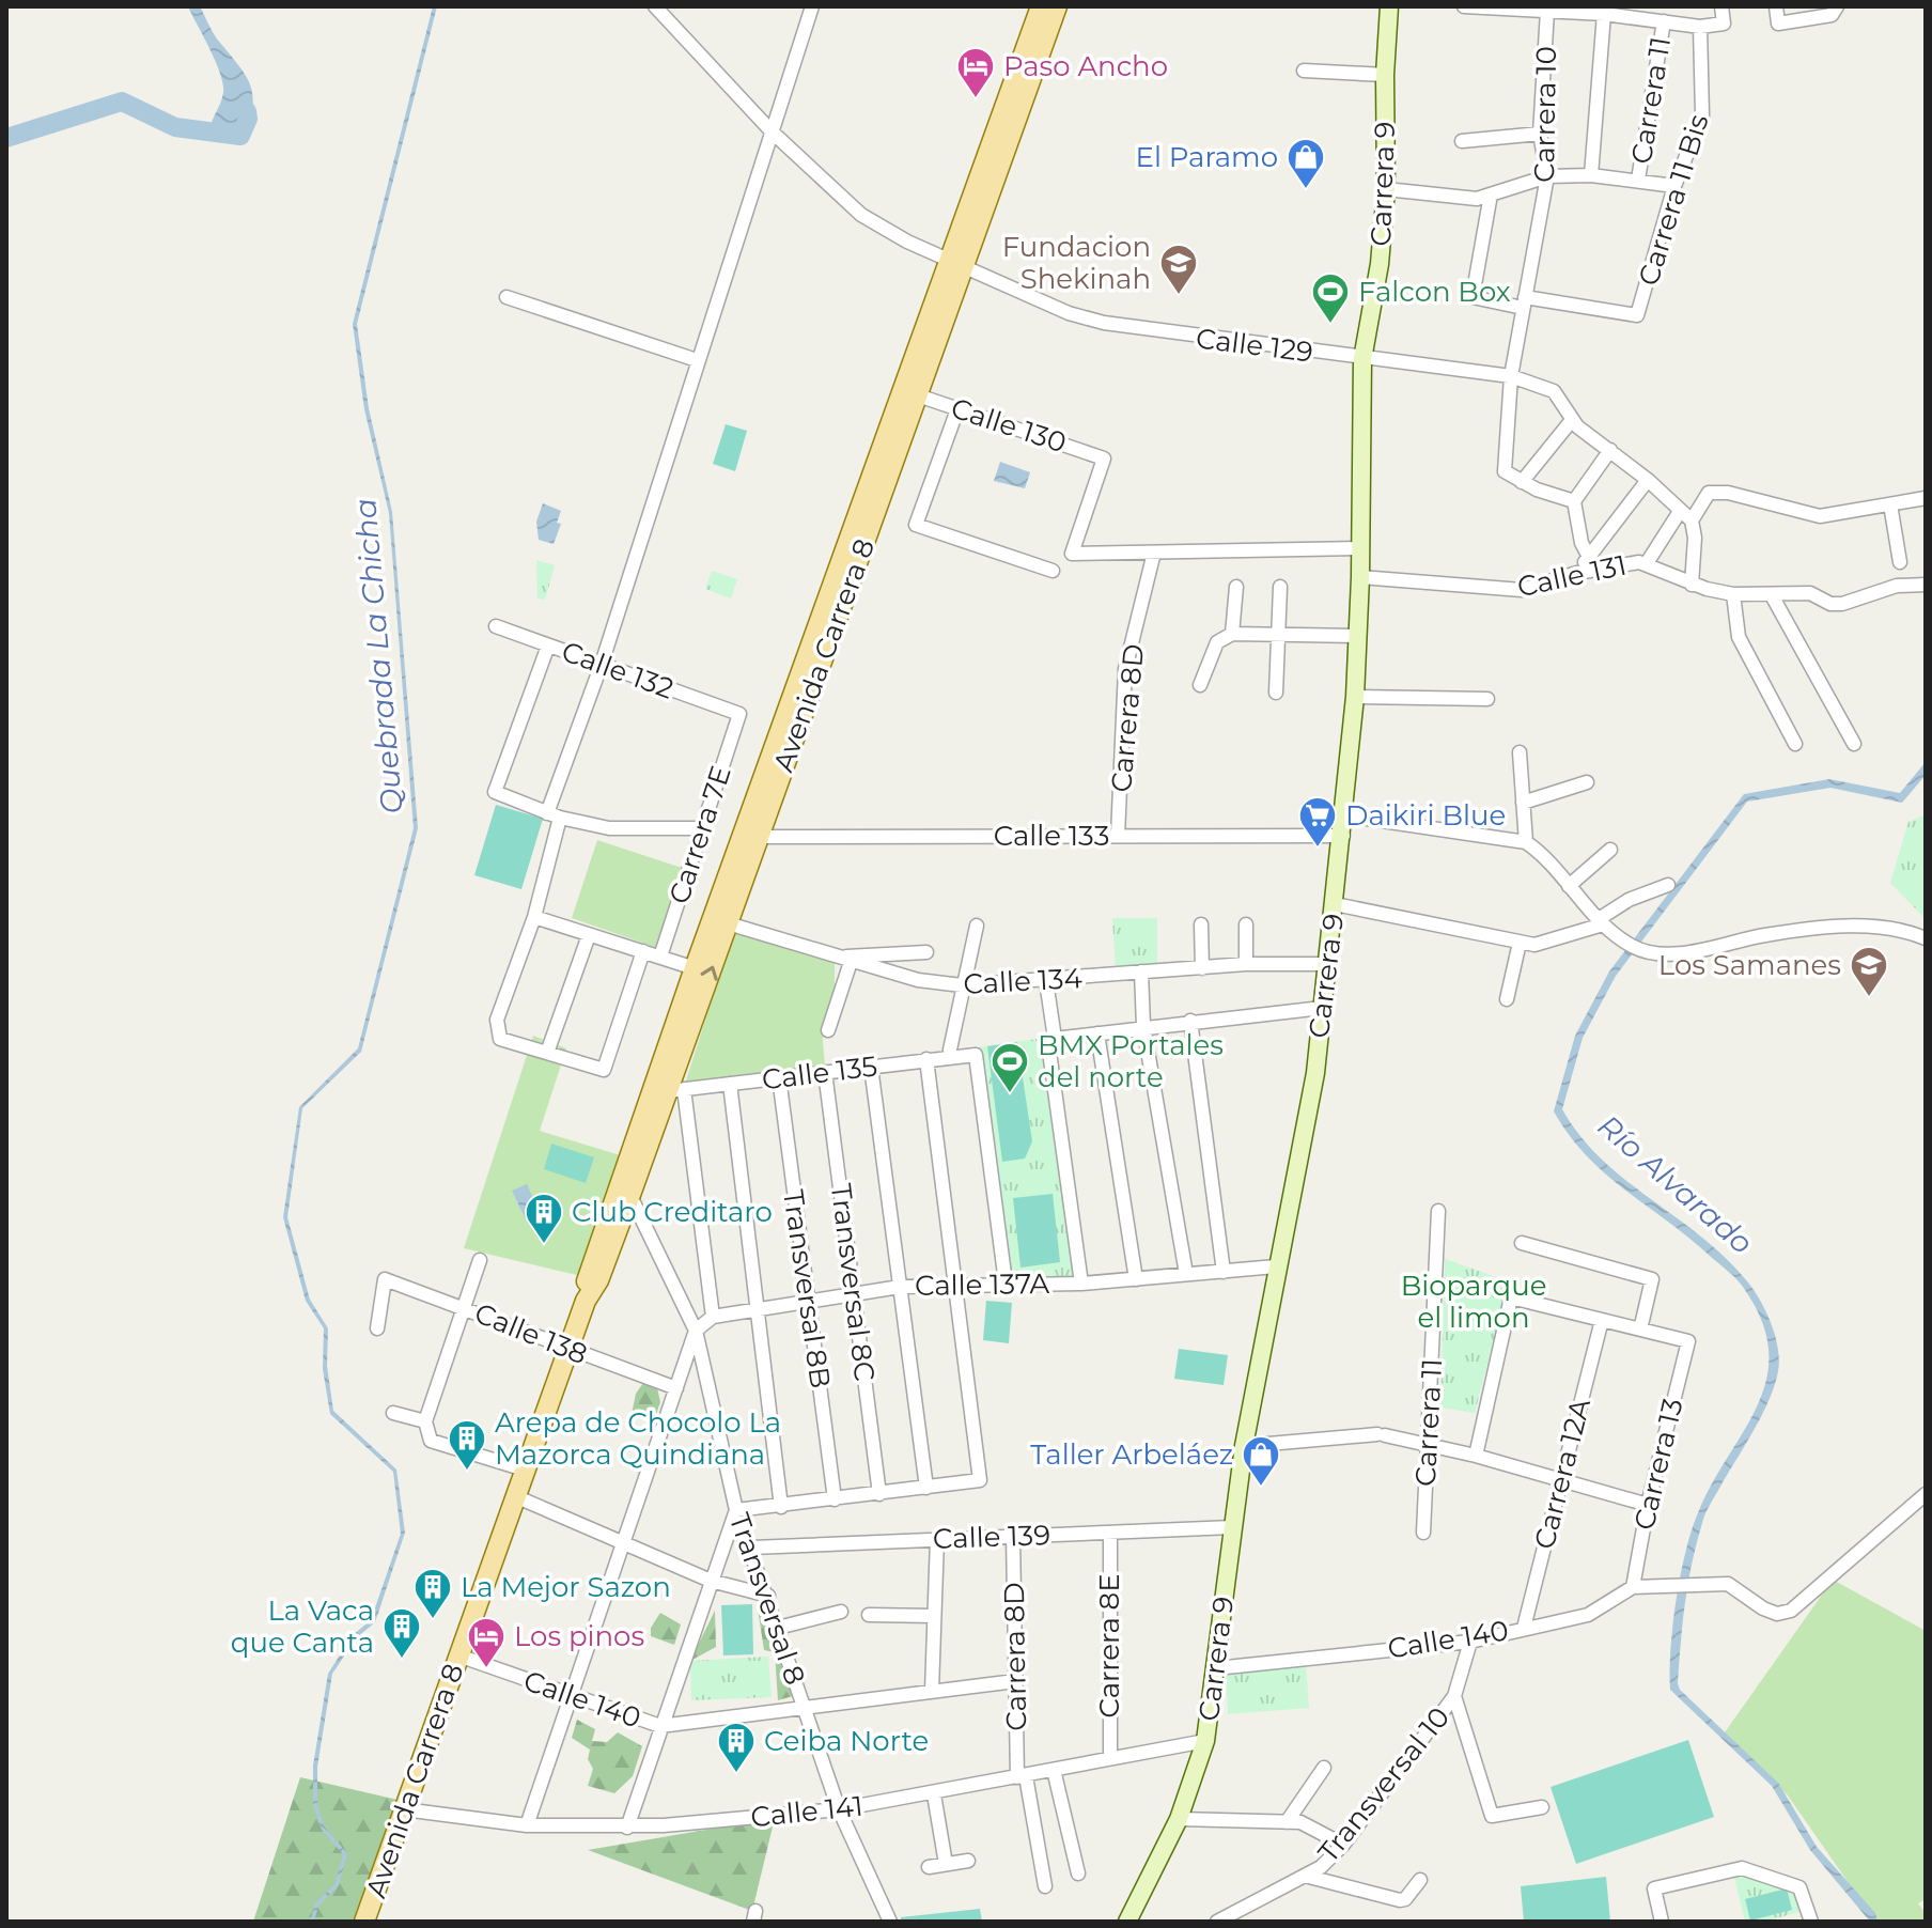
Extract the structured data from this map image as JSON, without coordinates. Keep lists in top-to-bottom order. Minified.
{"streets":{"main road":["Avenida Carrera 8"],"street":["Carrera 11","Carrera 10","Carrera 9","Carrera 11 Bis","Calle 129","Calle 130","Calle 131","Calle 132","Carrera 8D","Carrera 7E","Calle 133","Calle 134","Calle 135","Transversal 8C","Calle 137A","Transversal 8B","Calle 138","Carrera 13","Carrera 12A","Calle 139","Transversal 8","Calle 140","Carrera 8E","Transversal 10","Calle 141"]},"crossings":[["Carrera 10","Carrera 11 Bis"],["Carrera 10","Calle 129"],["Carrera 9","Calle 129"],["Carrera 9","Calle 131"],["Carrera 9","Calle 133"],["Carrera 9","Calle 134"],["Carrera 9","Calle 137A"],["Carrera 9","Calle 139"],["Carrera 9","Calle 140"],["Carrera 9","Calle 141"],["Calle 129","Avenida Carrera 8"],["Calle 130","Avenida Carrera 8"],["Calle 130","Carrera 8D"],["Avenida Carrera 8","Calle 133"],["Avenida Carrera 8","Calle 134"],["Avenida Carrera 8","Calle 135"],["Avenida Carrera 8","Calle 138"],["Avenida Carrera 8","Transversal 8"],["Avenida Carrera 8","Calle 140"],["Avenida Carrera 8","Calle 141"],["Calle 132","Carrera 7E"],["Carrera 8D","Calle 133"],["Carrera 8D","Calle 139"],["Carrera 8D","Calle 140"],["Carrera 8D","Calle 141"],["Calle 135","Transversal 8C"],["Calle 135","Calle 137A"],["Calle 135","Transversal 8B"],["Transversal 8C","Calle 137A"],["Calle 137A","Transversal 8B"],["Carrera 13","Calle 140"],["Carrera 12A","Calle 140"],["Calle 139","Transversal 8"],["Calle 139","Carrera 8E"],["Transversal 8","Calle 140"],["Transversal 8","Calle 141"],["Calle 140","Transversal 10"],["Carrera 8E","Calle 141"]],"water":["Quebrada La Chicha","Río Alvarado"],"parks":["Bioparque el limon"],"places":{"hotel":["Paso Ancho","Los pinos"],"shop":["El Paramo","Taller Arbeláez"],"school or university":["Fundacion Shekinah","Los Samanes"],"sports":["Falcon Box","BMX Portales del norte"],"supermarket":["Daikiri Blue"],"building":["Club Creditaro","Arepa de Chocolo La Mazorca Quindiana","La Mejor Sazon","La Vaca que Canta","Ceiba Norte"]}}
